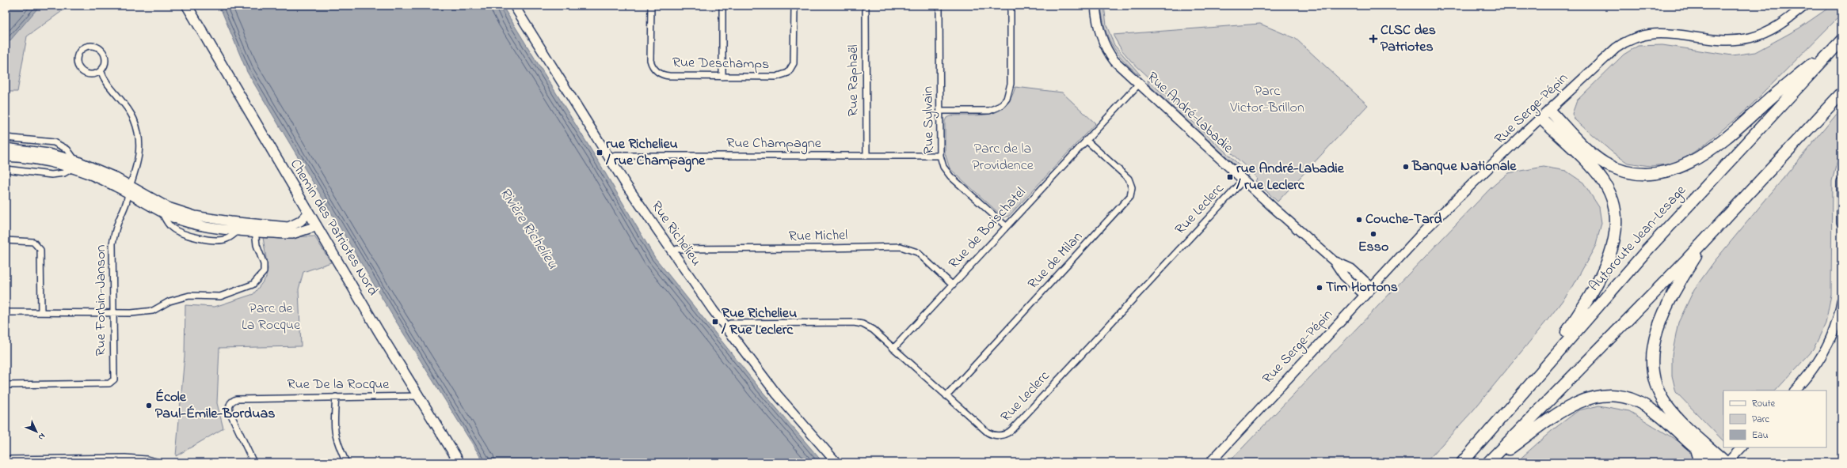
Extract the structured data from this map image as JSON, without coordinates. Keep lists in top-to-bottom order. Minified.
{"streets":{"highway":["Autoroute Jean-Lesage"],"main road":["Chemin des Patriotes Nord"],"street":["Rue Deschamps","Rue Raphaël","Rue Serge-Pépin","Rue André-Labadie","Rue Sylvain","Rue Champagne","Rue Leclerc","Rue de Boischatel","Rue Richelieu","Rue Michel","Rue de Milan","Rue Forbin-Janson","Rue De la Rocque"]},"crossings":[["Rue Raphaël","Rue Champagne"],["Rue Serge-Pépin","Rue André-Labadie"],["Rue André-Labadie","Rue Leclerc"],["Rue André-Labadie","Rue de Boischatel"],["Rue Sylvain","Rue Champagne"],["Rue Sylvain","Rue de Boischatel"],["Rue Champagne","Rue Richelieu"],["Rue Leclerc","Rue de Boischatel"],["Rue Leclerc","Rue Richelieu"],["Rue Leclerc","Rue de Milan"],["Chemin des Patriotes Nord","Rue De la Rocque"],["Rue de Boischatel","Rue Michel"],["Rue de Boischatel","Rue de Milan"],["Rue Richelieu","Rue Michel"]],"water":["Rivière Richelieu"],"parks":["Parc Victor-Brillon","Parc de la Providence","Parc de La Rocque"],"places":{"health":["CLSC des Patriotes"],"transit":["rue Richelieu / rue Champagne","rue André-Labadie / rue Leclerc","Rue Richelieu / Rue Leclerc"],"other":["Banque Nationale","Couche-Tard","Esso","Tim Hortons","École Paul-Émile-Borduas"]},"legend":["Route","Parc","Eau"],"north":"bottom right"}
